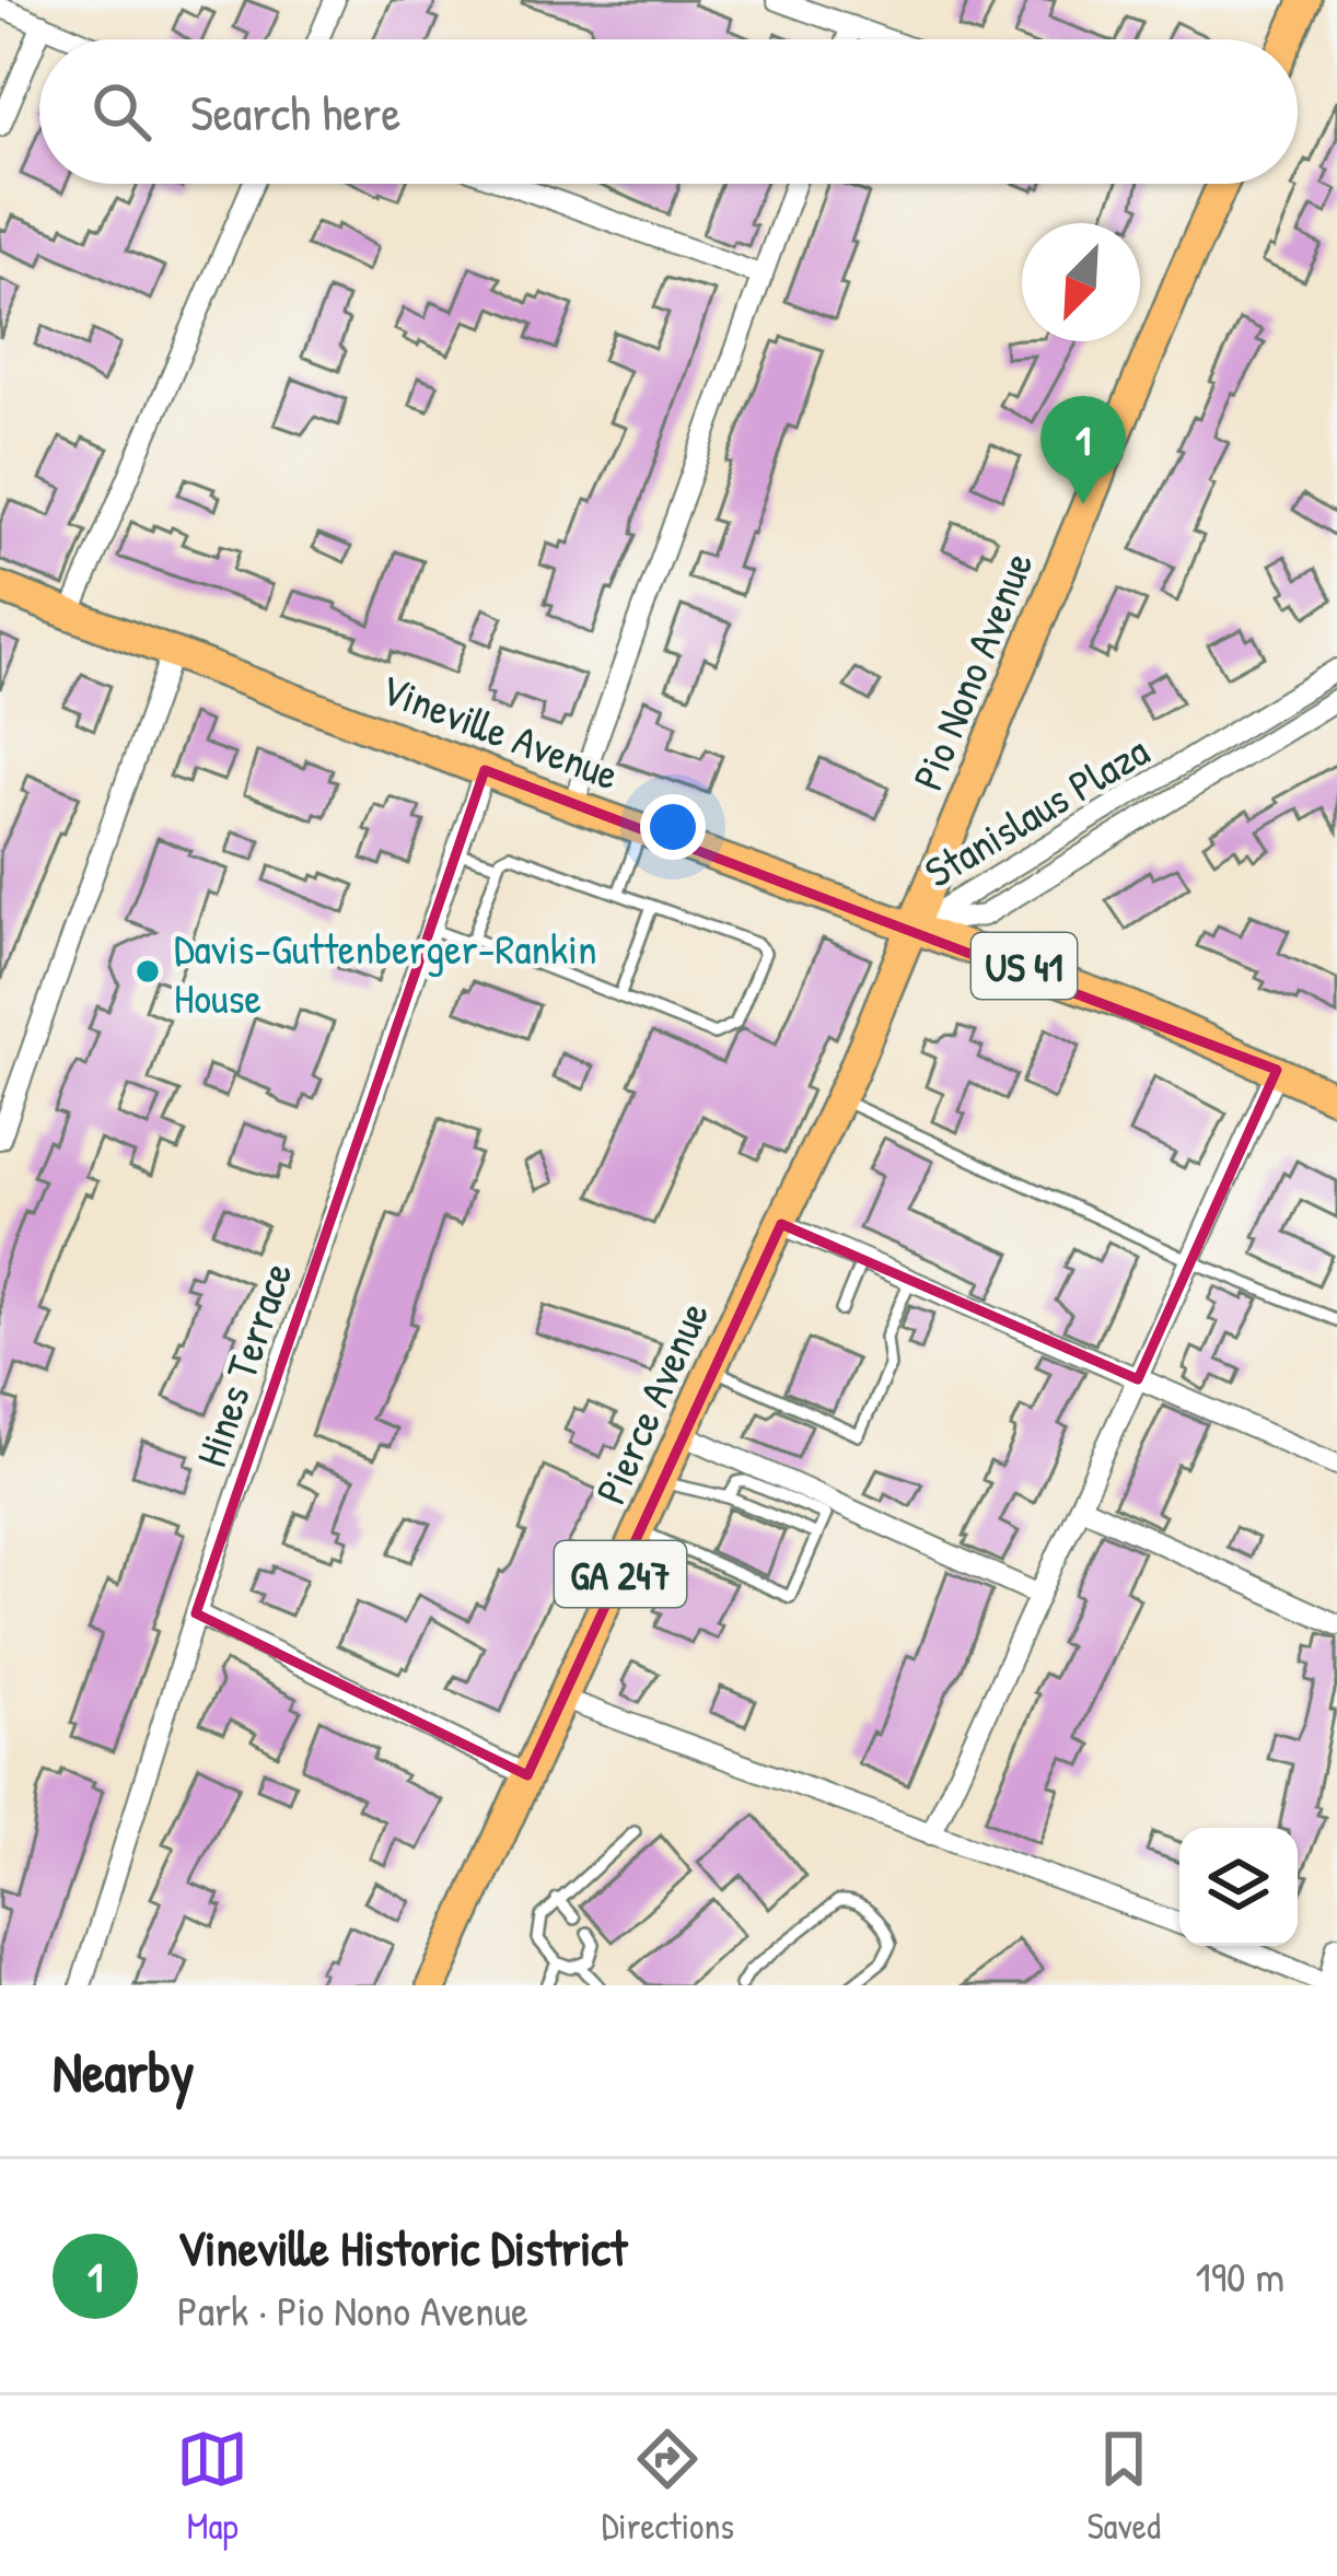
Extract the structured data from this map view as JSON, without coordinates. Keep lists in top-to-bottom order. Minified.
{"streets":{"main road":["Pio Nono Avenue","Vineville Avenue","US 41","Pierce Avenue","GA 247"],"street":["Stanislaus Plaza","Hines Terrace"]},"crossings":[["Pio Nono Avenue","Vineville Avenue"],["Pio Nono Avenue","Stanislaus Plaza"],["Pio Nono Avenue","Pierce Avenue"],["Vineville Avenue","Stanislaus Plaza"],["Vineville Avenue","Hines Terrace"],["Vineville Avenue","Pierce Avenue"],["Stanislaus Plaza","Pierce Avenue"]],"places":["Davis-Guttenberger-Rankin House"],"north":"bottom left","page":{"search":"Search here","pins":"1","heading":"Nearby","list":[{"mark":"1","name":"Vineville Historic District","note":"Park · Pio Nono Avenue","value":"190 m"}],"nav":["Map","Directions","Saved"]}}
